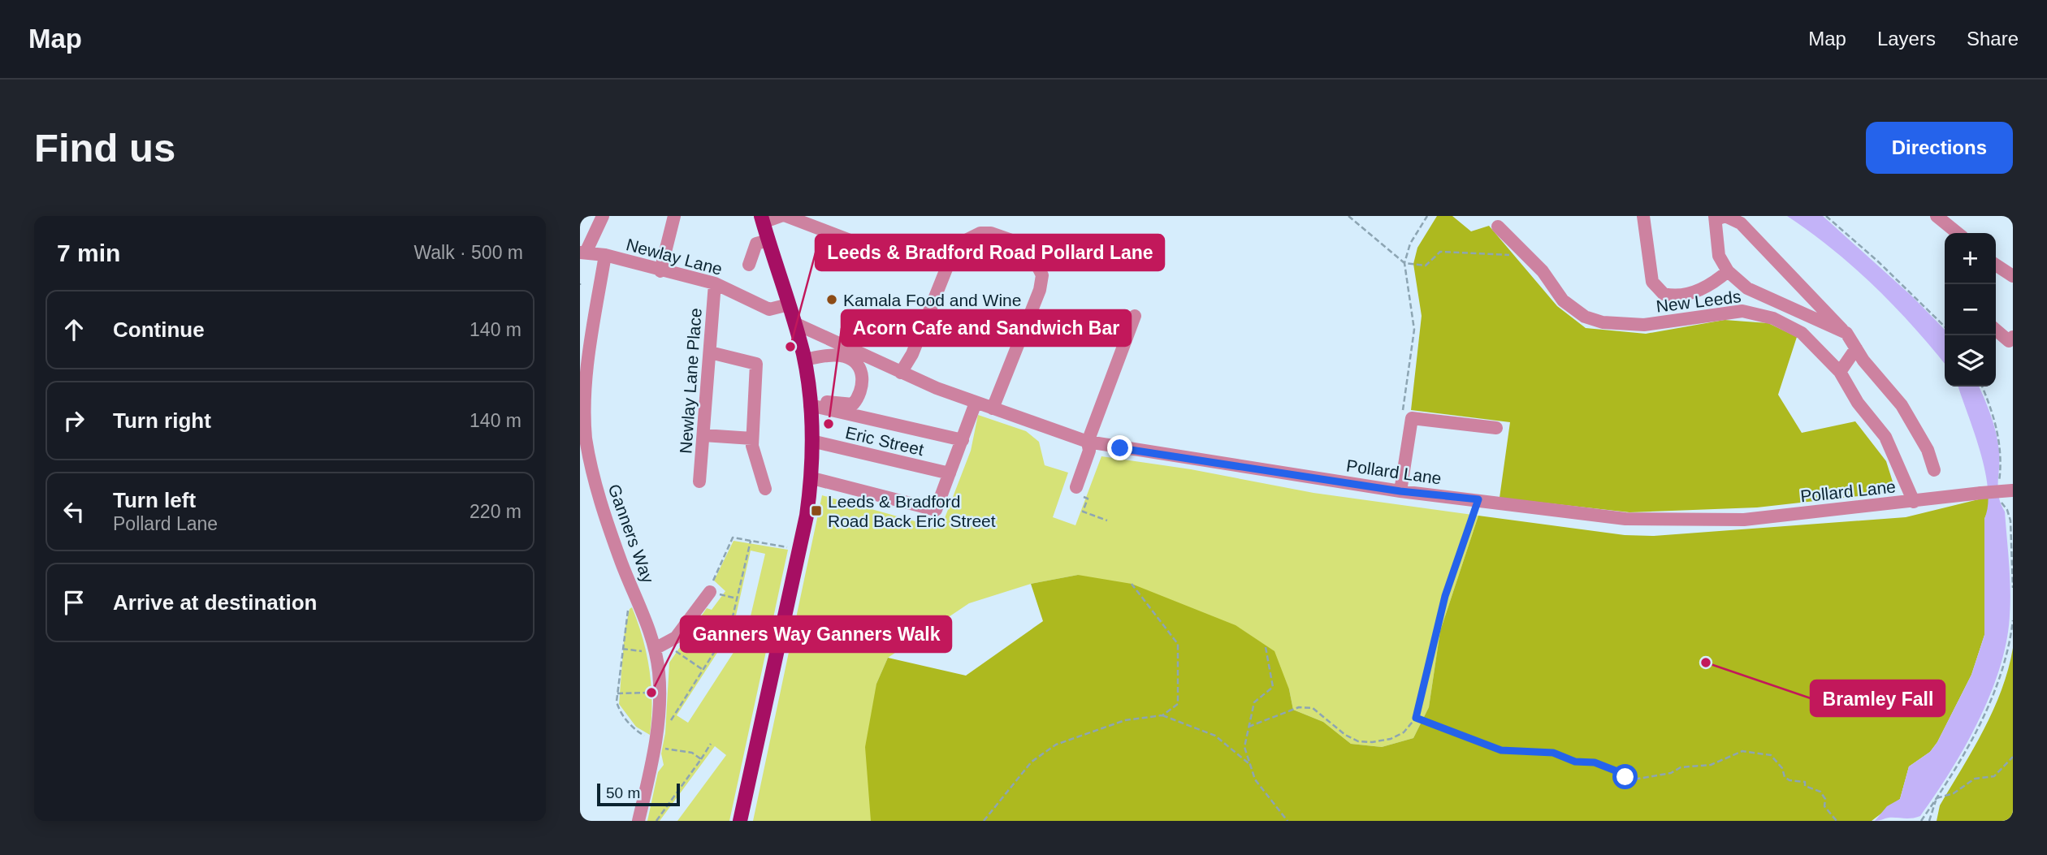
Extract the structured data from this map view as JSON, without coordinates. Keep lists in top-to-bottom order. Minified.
{"streets":{"street":["Newlay Lane","New Leeds","Newlay Lane Place","Eric Street","Pollard Lane","Ganners Way"]},"crossings":[["Newlay Lane","Newlay Lane Place"],["Newlay Lane","Ganners Way"],["New Leeds","Pollard Lane"]],"places":{"other":["Kamala Food and Wine","Leeds & Bradford Road Pollard Lane","Acorn Cafe and Sandwich Bar","Bramley Fall","Ganners Way Ganners Walk"],"transit":["Leeds & Bradford Road Back Eric Street"]},"scale_bar":"50 m","page":{"header":"Map","nav":["Map","Layers","Share"],"buttons":"Directions","title":"Find us","heading":["7 min","Walk · 500 m"],"map_buttons":["+","−"],"list":[["Continue","140 m"],["Turn right","140 m"],["Turn left","Pollard Lane","220 m"],"Arrive at destination"],"scale":"50 m"}}
